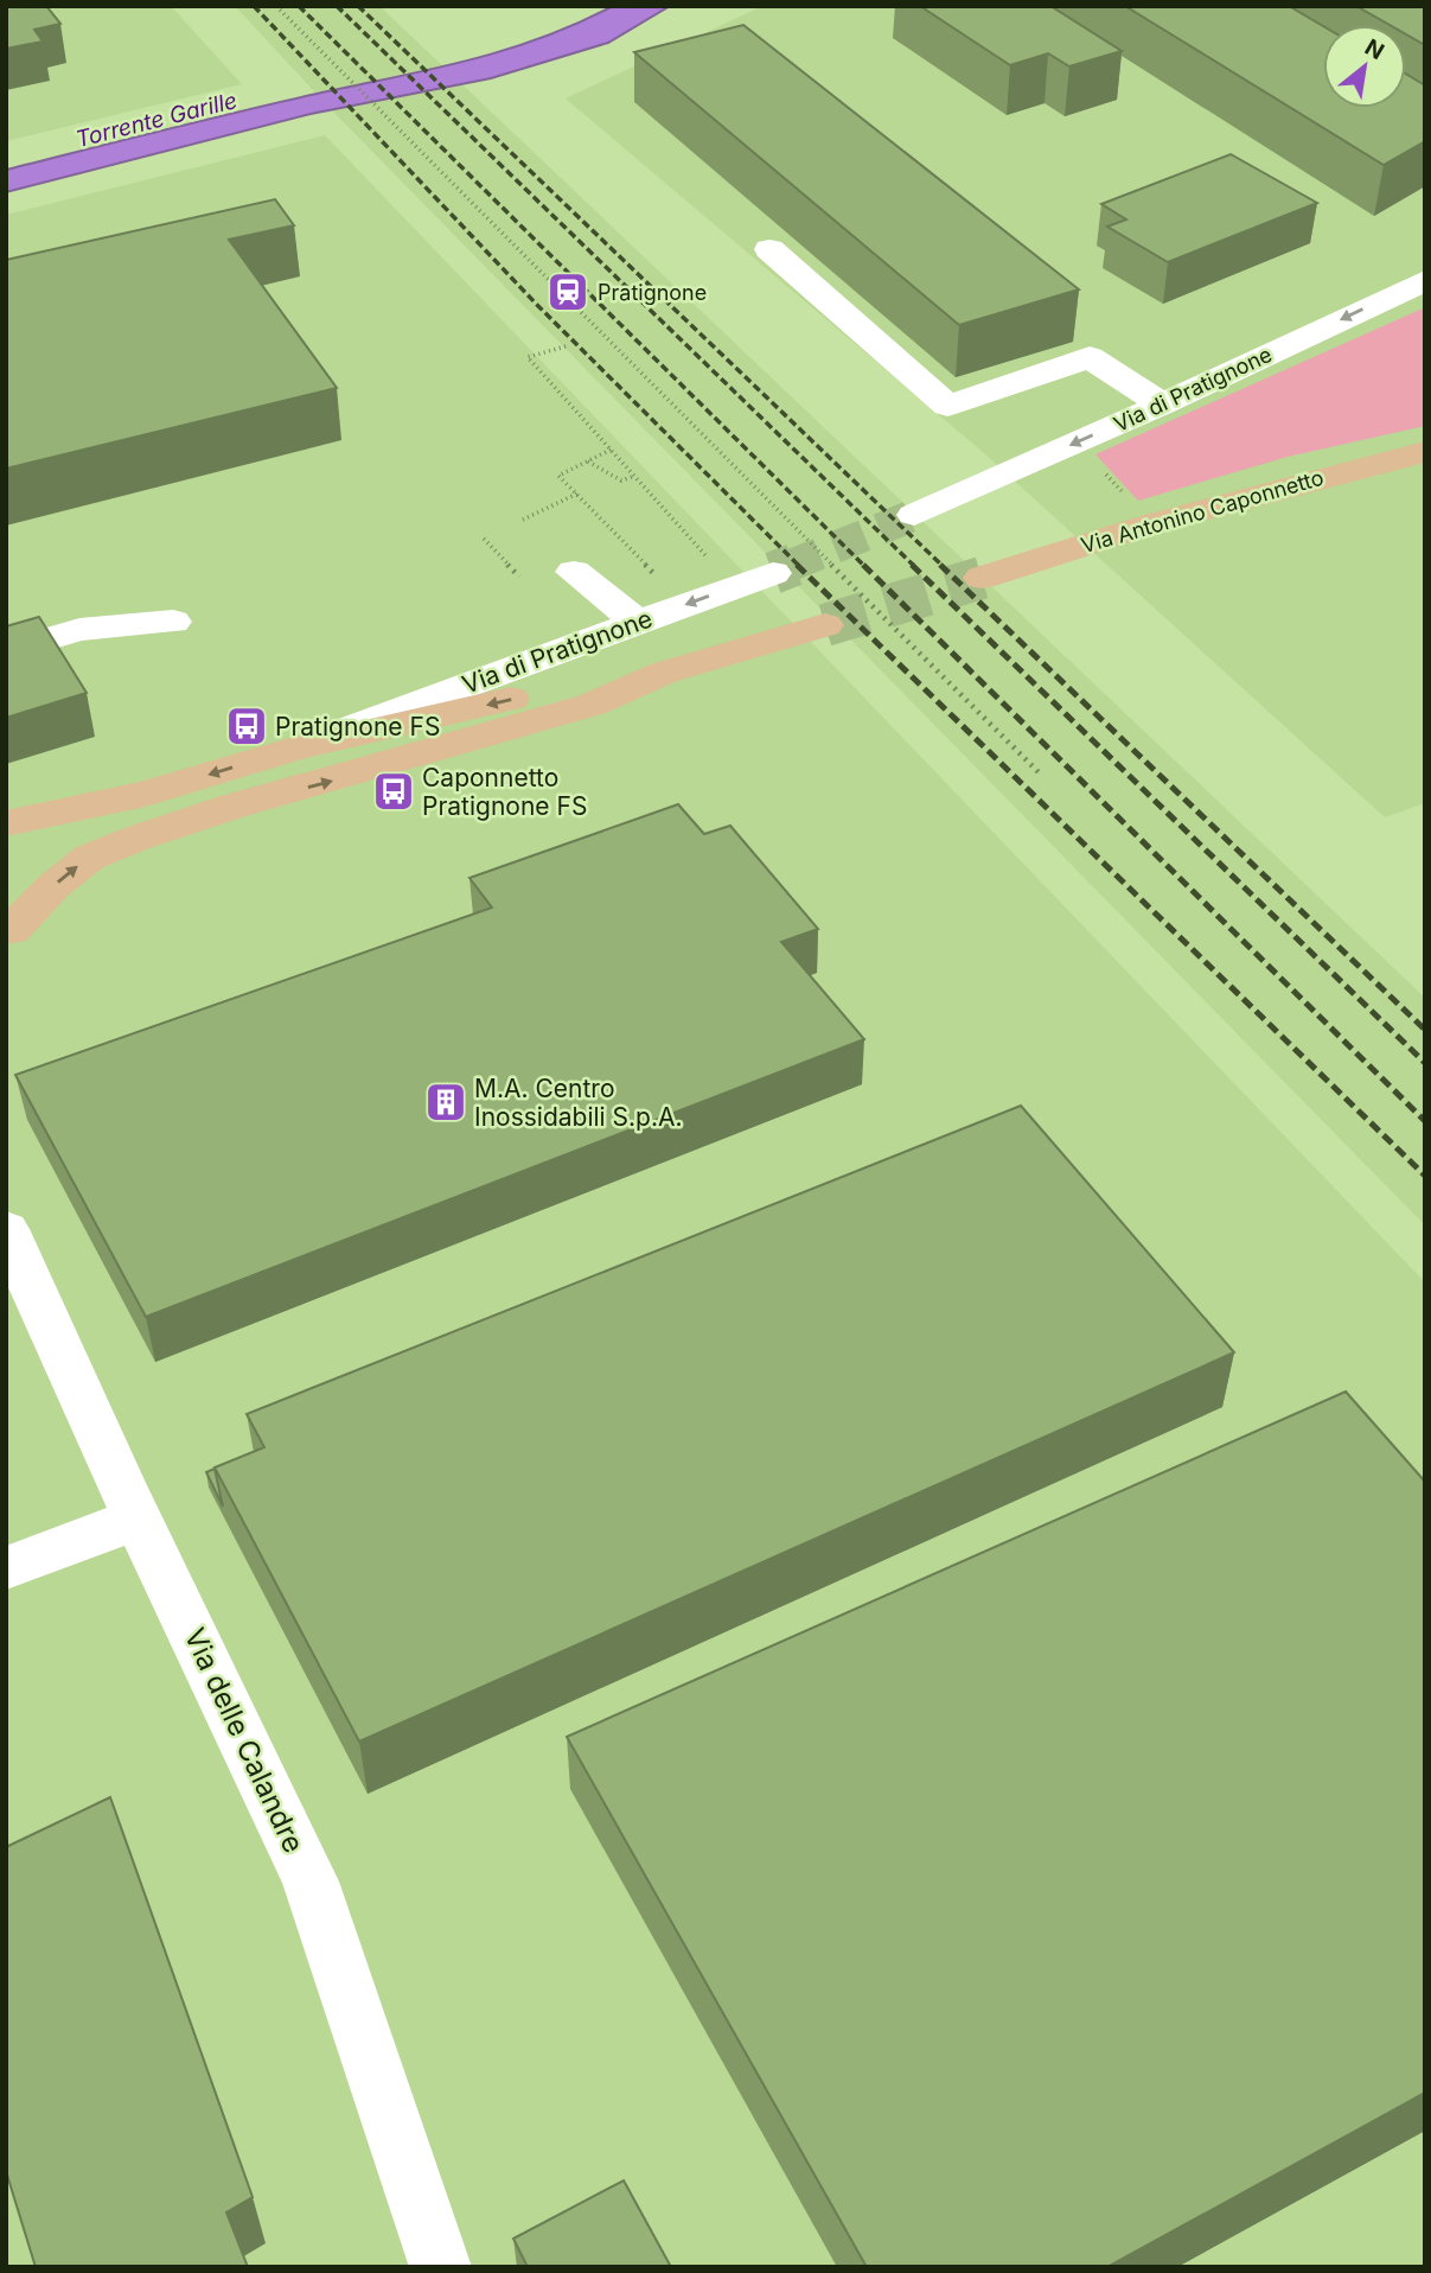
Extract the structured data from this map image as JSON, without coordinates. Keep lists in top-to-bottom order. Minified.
{"streets":{"main road":["Via di Pratignone","Via Antonino Caponnetto"],"street":["Via delle Calandre"]},"one_way":["Via di Pratignone"],"water":["Torrente Garille"],"places":{"station":["Pratignone"],"bus stop":["Pratignone FS","Caponnetto Pratignone FS"],"building":["M.A. Centro Inossidabili S.p.A."]},"north":"top right"}
